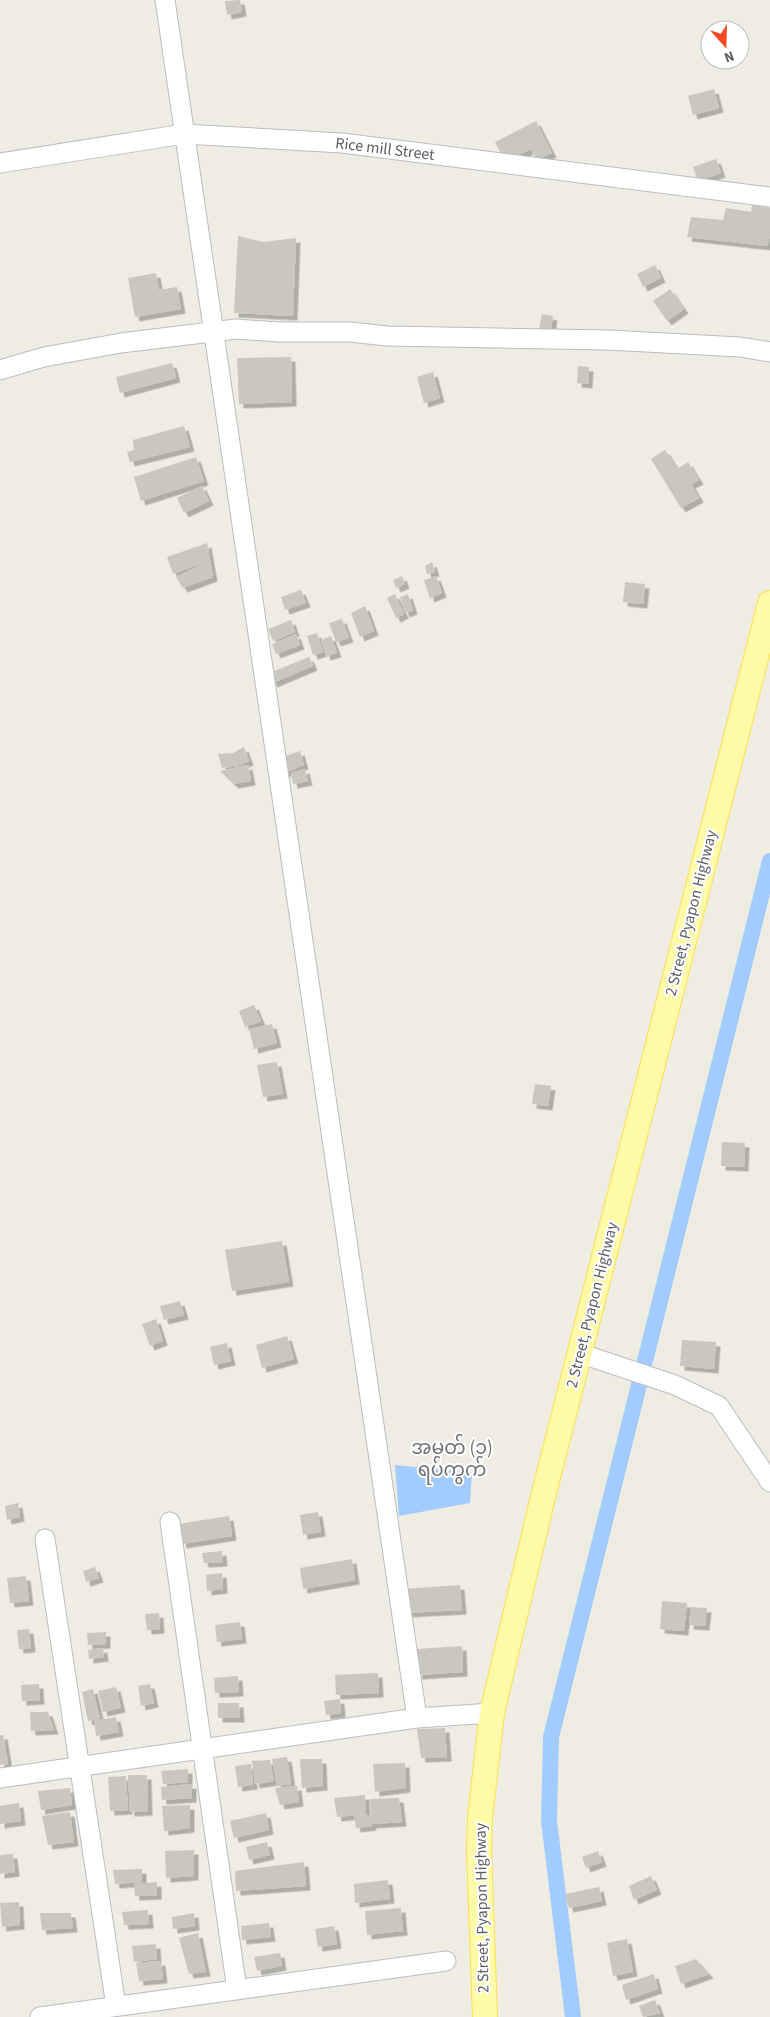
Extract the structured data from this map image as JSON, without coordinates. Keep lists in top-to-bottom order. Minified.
{"streets":{"main road":["2 Street, Pyapon Highway"],"street":["Rice mill Street"]},"districts":["အမှတ် (၁) ရပ်ကွက်"],"north":"bottom"}
